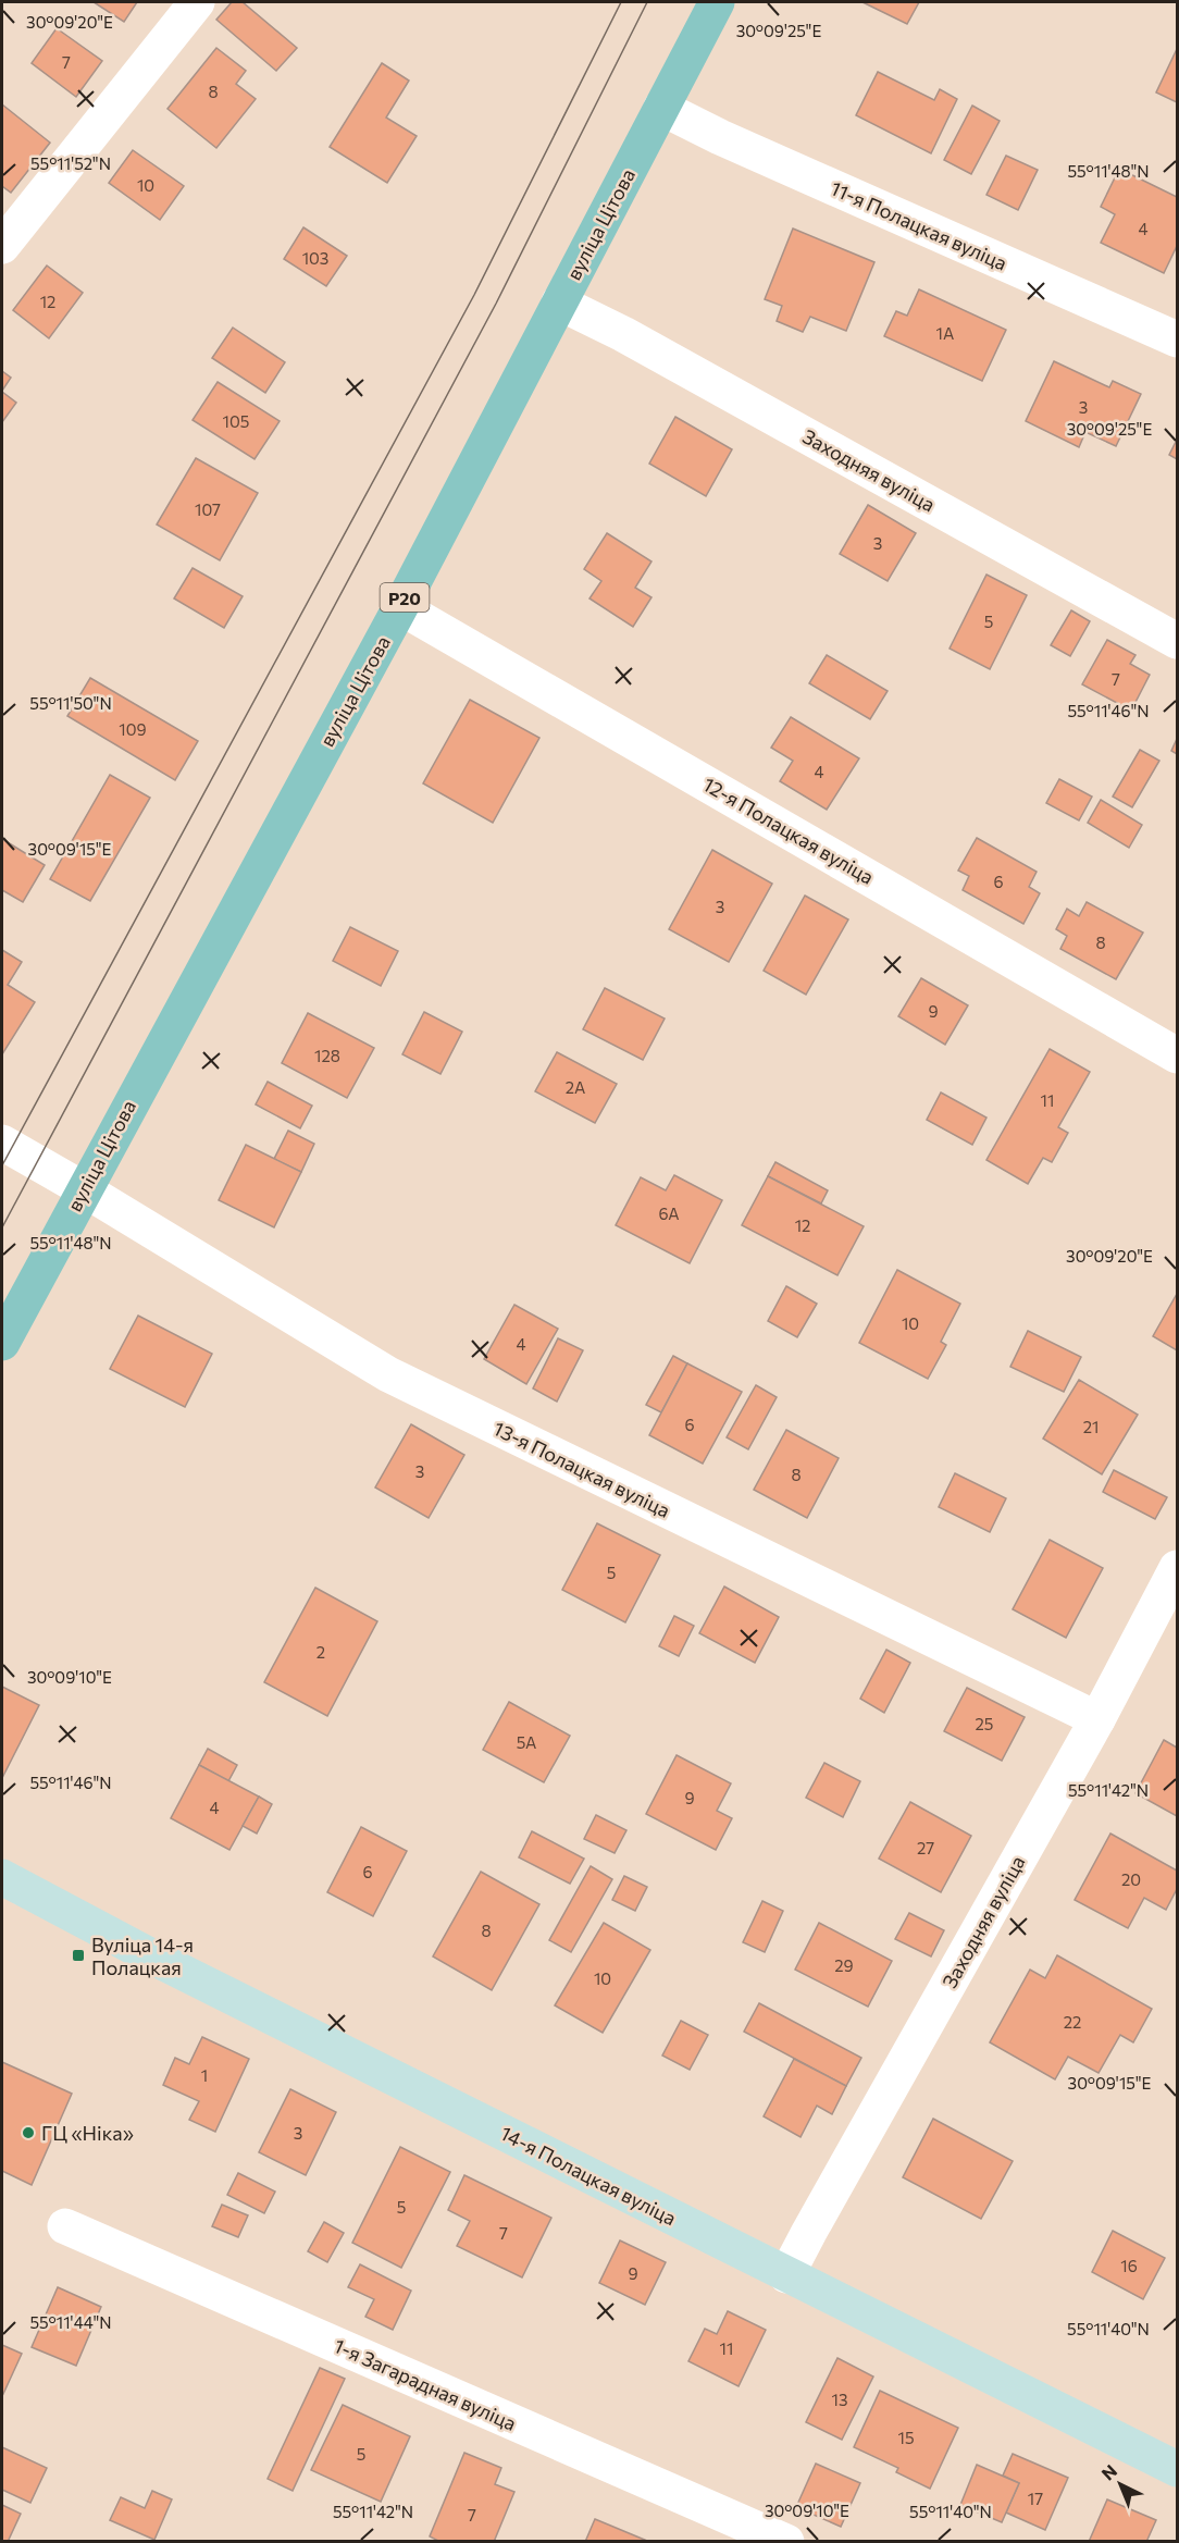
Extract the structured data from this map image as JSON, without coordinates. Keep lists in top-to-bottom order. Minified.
{"streets":{"main road":["вуліца Цітова","Р20","14-я Полацкая вуліца"],"street":["11-я Полацкая вуліца","Заходняя вуліца","12-я Полацкая вуліца","13-я Полацкая вуліца","1-я Загарадная вуліца"]},"crossings":[["вуліца Цітова","11-я Полацкая вуліца"],["вуліца Цітова","Заходняя вуліца"],["вуліца Цітова","12-я Полацкая вуліца"],["вуліца Цітова","13-я Полацкая вуліца"],["Заходняя вуліца","13-я Полацкая вуліца"],["Заходняя вуліца","14-я Полацкая вуліца"]],"places":{"transit":["Вуліца 14-я Полацкая"],"other":["ГЦ «Ніка»"]},"house_numbers":["7","8","10","4","103","12","1А","3","105","107","3","5","7","109","4","6","3","8","9","128","2А","11","6А","12","10","4","6","21","3","8","5","2","25","5А","9","4","27","6","20","8","29","10","22","1","3","5","7","16","9","11","13","15","5","17","7"],"north":"top left","coordinates":["30°09'20\"E","30°09'25\"E","55°11'52\"N","55°11'48\"N","55°11'50\"N","55°11'46\"N","30°09'15\"E","30°09'10\"E","55°11'42\"N","55°11'44\"N","55°11'40\"N"]}
